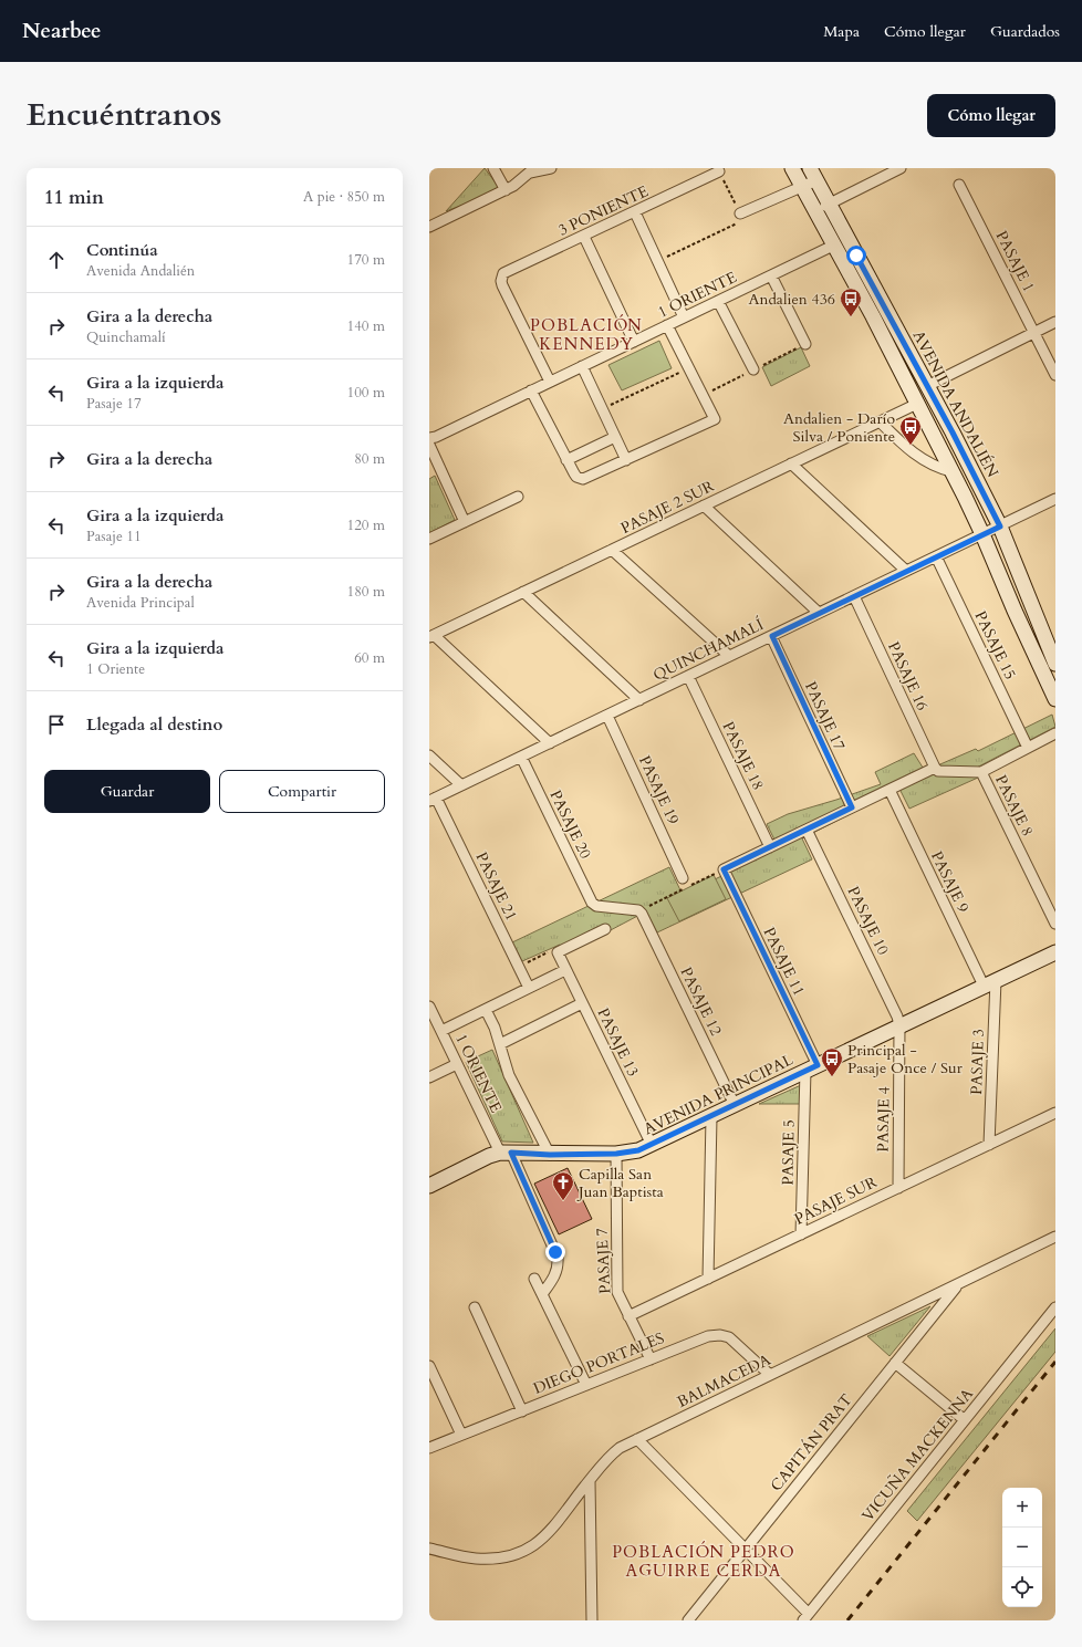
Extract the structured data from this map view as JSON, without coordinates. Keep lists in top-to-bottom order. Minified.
{"streets":{"main road":["AVENIDA ANDALIÉN","AVENIDA PRINCIPAL"],"street":["3 PONIENTE","PASAJE 1","1 ORIENTE","PASAJE 2 SUR","PASAJE 15","QUINCHAMALÍ","PASAJE 16","PASAJE 17","PASAJE 18","PASAJE 19","PASAJE 8","PASAJE 20","PASAJE 9","PASAJE 21","PASAJE 10","PASAJE 11","PASAJE 12","PASAJE 13","PASAJE 3","PASAJE 4","PASAJE 5","PASAJE SUR","PASAJE 7","DIEGO PORTALES","BALMACEDA","CAPITÁN PRAT","VICUÑA MACKENNA"]},"crossings":[["3 PONIENTE","1 ORIENTE"],["1 ORIENTE","AVENIDA PRINCIPAL"],["AVENIDA ANDALIÉN","QUINCHAMALÍ"],["PASAJE 15","QUINCHAMALÍ"],["QUINCHAMALÍ","PASAJE 16"],["QUINCHAMALÍ","PASAJE 17"],["QUINCHAMALÍ","PASAJE 18"],["QUINCHAMALÍ","PASAJE 19"],["QUINCHAMALÍ","PASAJE 20"],["QUINCHAMALÍ","PASAJE 21"],["PASAJE 18","PASAJE 11"],["PASAJE 20","PASAJE 12"],["PASAJE 9","PASAJE 3"],["PASAJE 9","AVENIDA PRINCIPAL"],["PASAJE 10","AVENIDA PRINCIPAL"],["PASAJE 10","PASAJE 4"],["PASAJE 11","AVENIDA PRINCIPAL"],["PASAJE 11","PASAJE 5"],["PASAJE 12","AVENIDA PRINCIPAL"],["PASAJE 13","AVENIDA PRINCIPAL"],["PASAJE 3","AVENIDA PRINCIPAL"],["PASAJE 3","PASAJE SUR"],["AVENIDA PRINCIPAL","PASAJE 4"],["AVENIDA PRINCIPAL","PASAJE 5"],["AVENIDA PRINCIPAL","PASAJE 7"],["PASAJE 4","PASAJE SUR"],["PASAJE 5","PASAJE SUR"],["PASAJE SUR","PASAJE 7"],["PASAJE 7","DIEGO PORTALES"],["DIEGO PORTALES","BALMACEDA"],["BALMACEDA","CAPITÁN PRAT"]],"districts":["POBLACIÓN KENNEDY","POBLACIÓN PEDRO AGUIRRE CERDA"],"places":{"bus stop":["Andalien 436","Andalien - Darío Silva / Poniente","Principal - Pasaje Once / Sur"],"church":["Capilla San Juan Baptista"]},"page":{"header":"Nearbee","nav":["Mapa","Cómo llegar","Guardados"],"title":"Encuéntranos","buttons":["Cómo llegar",["Guardar","Compartir"]],"heading":["11 min","A pie · 850 m"],"list":[["Continúa","Avenida Andalién","170 m"],["Gira a la derecha","Quinchamalí","140 m"],["Gira a la izquierda","Pasaje 17","100 m"],["Gira a la derecha","80 m"],["Gira a la izquierda","Pasaje 11","120 m"],["Gira a la derecha","Avenida Principal","180 m"],["Gira a la izquierda","1 Oriente","60 m"],"Llegada al destino"],"map_buttons":["+","−"]}}
